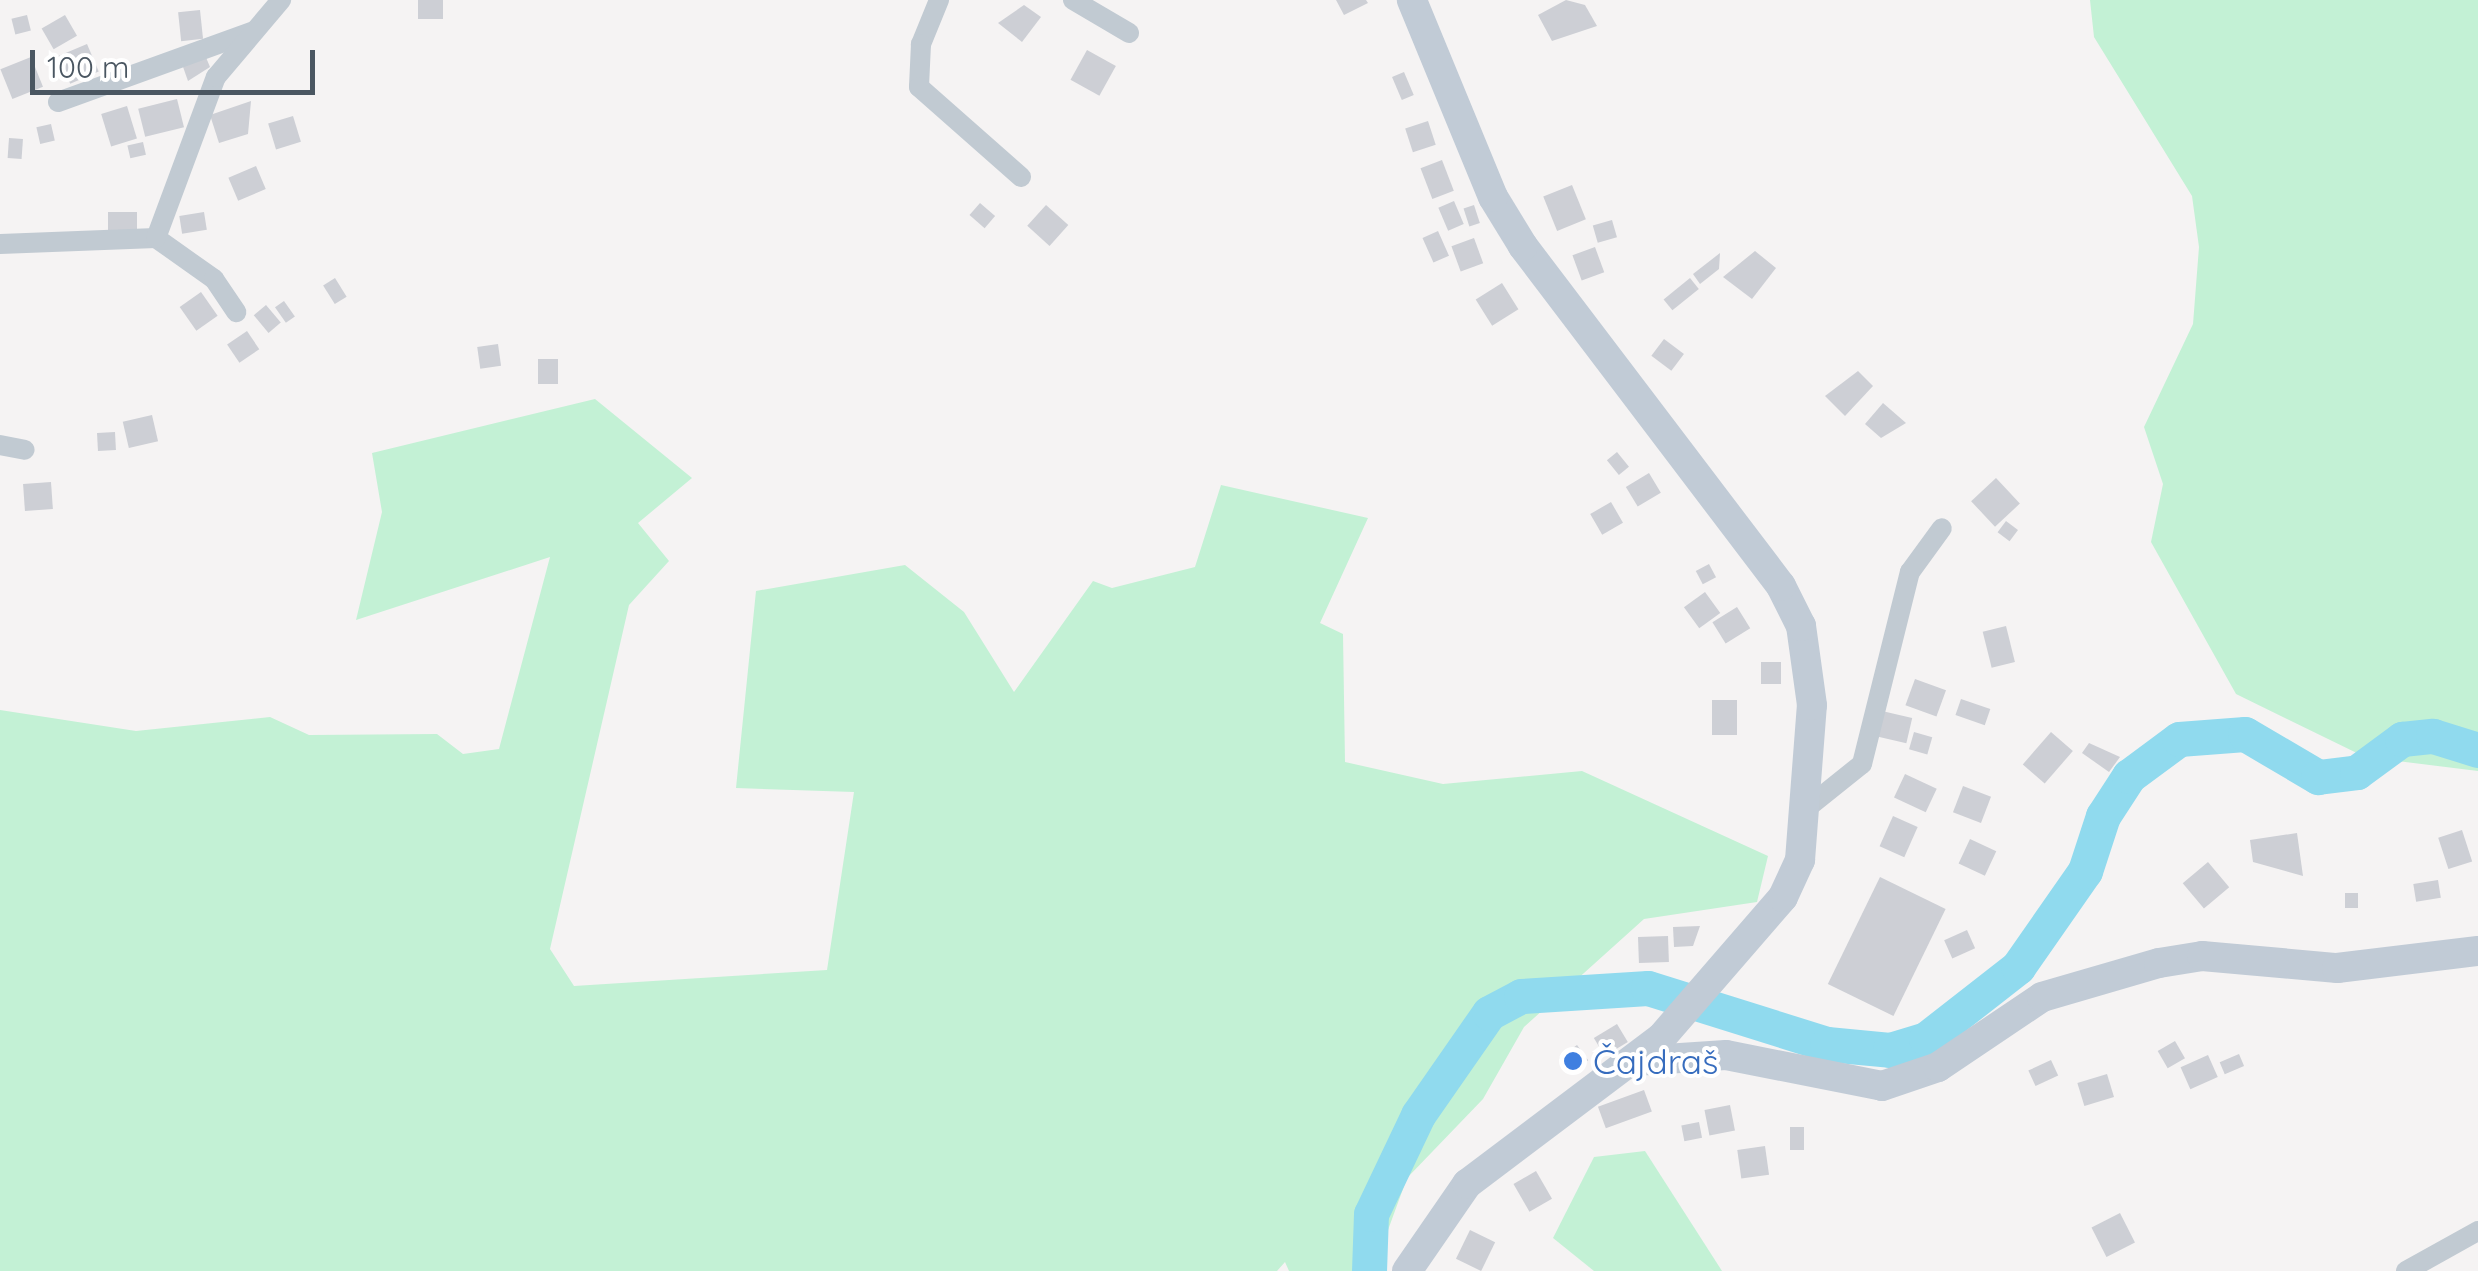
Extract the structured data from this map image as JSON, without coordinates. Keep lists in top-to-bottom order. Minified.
{"places":["Čajdraš"],"scale_bar":"100 m"}
